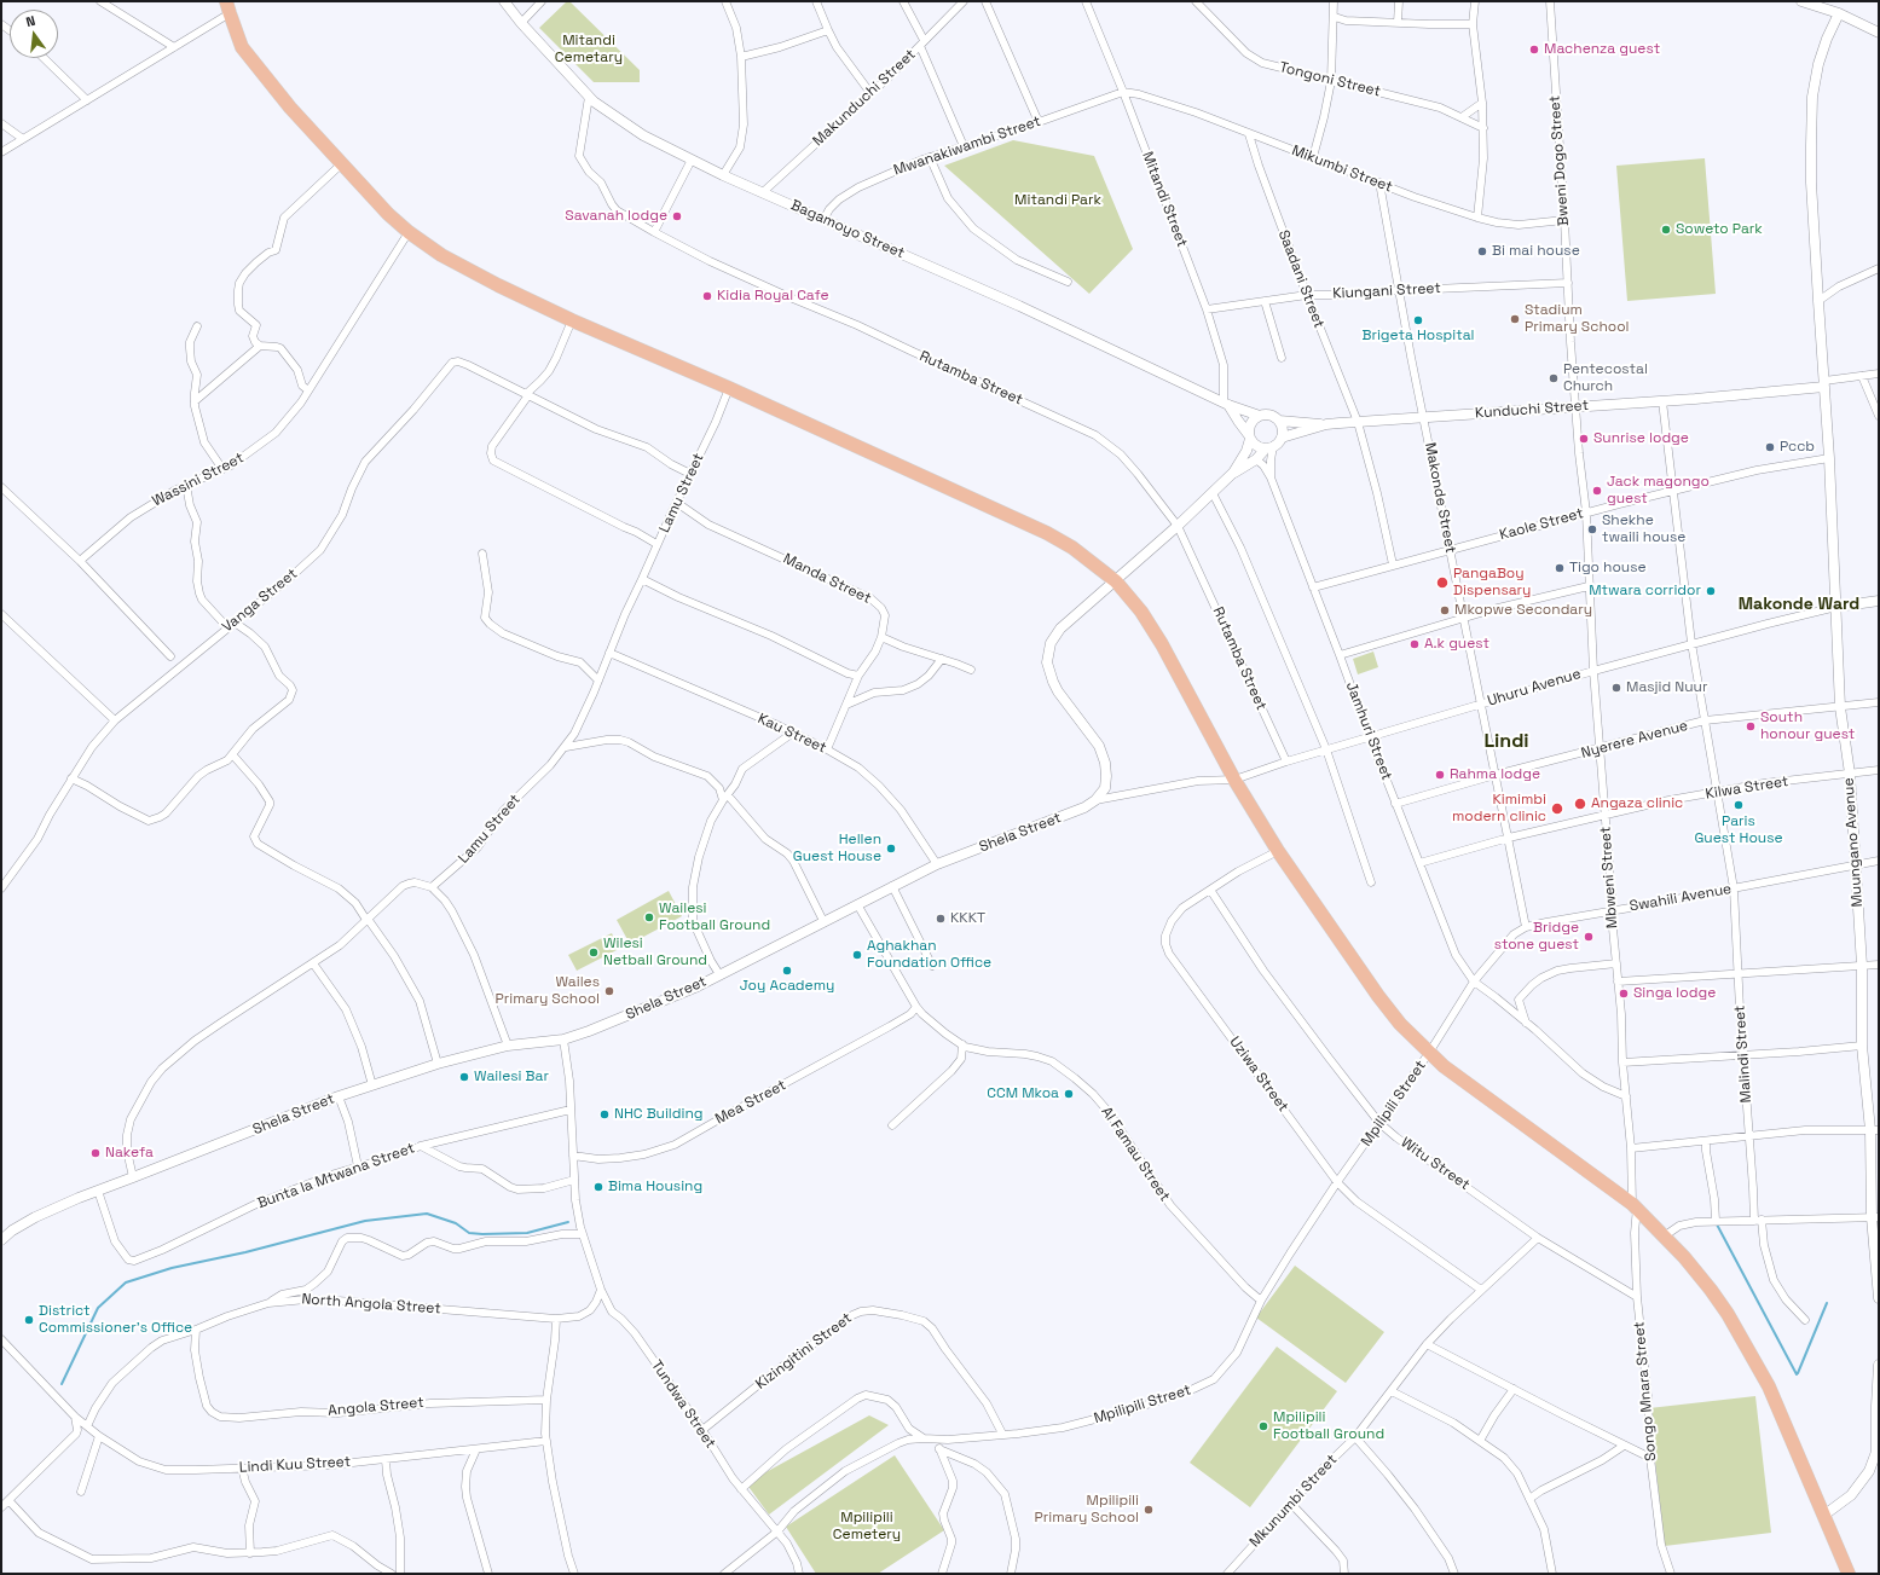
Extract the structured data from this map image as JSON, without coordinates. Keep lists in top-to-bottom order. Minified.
{"streets":{"main road":["Bagamoyo Street","Kunduchi Street","Shela Street","Muungano Avenue"],"street":["Tongoni Street","Makunduchi Street","Mwanakiwambi Street","Bweni Dogo Street","Mikumbi Street","Mitandi Street","Saadani Street","Kiungani Street","Rutamba Street","Wassini Street","Lamu Street","Makonde Street","Kaole Street","Manda Street","Vanga Street","Uhuru Avenue","Jamhuri Street","Kau Street","Nyerere Avenue","Kilwa Street","Mbweni Street","Swahili Avenue","Malindi Street","Uziwa Street","Mea Street","Mpilipili Street","Al Famau Street","Witu Street","Bunta la Mtwana Street","North Angola Street","Kizingitini Street","Songo Mnara Street","Tundwa Street","Angola Street","Lindi Kuu Street","Mkunumbi Street"]},"crossings":[["Makunduchi Street","Bagamoyo Street"],["Mwanakiwambi Street","Mikumbi Street"],["Mwanakiwambi Street","Mitandi Street"],["Mwanakiwambi Street","Bagamoyo Street"],["Bweni Dogo Street","Mikumbi Street"],["Bweni Dogo Street","Kiungani Street"],["Bweni Dogo Street","Kunduchi Street"],["Bweni Dogo Street","Mbweni Street"],["Mikumbi Street","Mitandi Street"],["Mikumbi Street","Saadani Street"],["Mikumbi Street","Makonde Street"],["Mitandi Street","Bagamoyo Street"],["Mitandi Street","Kiungani Street"],["Bagamoyo Street","Rutamba Street"],["Saadani Street","Kiungani Street"],["Saadani Street","Kunduchi Street"],["Saadani Street","Kaole Street"],["Kiungani Street","Makonde Street"],["Rutamba Street","Uhuru Avenue"],["Kunduchi Street","Makonde Street"],["Kunduchi Street","Muungano Avenue"],["Kunduchi Street","Mbweni Street"],["Kunduchi Street","Malindi Street"],["Lamu Street","Manda Street"],["Lamu Street","Vanga Street"],["Lamu Street","Kau Street"],["Makonde Street","Kaole Street"],["Makonde Street","Uhuru Avenue"],["Makonde Street","Nyerere Avenue"],["Makonde Street","Kilwa Street"],["Makonde Street","Swahili Avenue"],["Kaole Street","Jamhuri Street"],["Kaole Street","Muungano Avenue"],["Kaole Street","Mbweni Street"],["Kaole Street","Malindi Street"],["Manda Street","Kau Street"],["Uhuru Avenue","Jamhuri Street"],["Uhuru Avenue","Shela Street"],["Uhuru Avenue","Muungano Avenue"],["Uhuru Avenue","Mbweni Street"],["Uhuru Avenue","Malindi Street"],["Jamhuri Street","Nyerere Avenue"],["Jamhuri Street","Kilwa Street"],["Jamhuri Street","Mbweni Street"],["Jamhuri Street","Swahili Avenue"],["Kau Street","Shela Street"],["Nyerere Avenue","Muungano Avenue"],["Nyerere Avenue","Mbweni Street"],["Nyerere Avenue","Malindi Street"],["Kilwa Street","Muungano Avenue"],["Kilwa Street","Mbweni Street"],["Kilwa Street","Malindi Street"],["Shela Street","Al Famau Street"],["Shela Street","Bunta la Mtwana Street"],["Shela Street","Tundwa Street"],["Muungano Avenue","Swahili Avenue"],["Mbweni Street","Swahili Avenue"],["Mbweni Street","Songo Mnara Street"],["Swahili Avenue","Malindi Street"],["Swahili Avenue","Mpilipili Street"],["Uziwa Street","Mpilipili Street"],["Uziwa Street","Witu Street"],["Uziwa Street","Mkunumbi Street"],["Mea Street","Al Famau Street"],["Mea Street","Tundwa Street"],["Mpilipili Street","Al Famau Street"],["Mpilipili Street","Witu Street"],["Mpilipili Street","Kizingitini Street"],["Mpilipili Street","Tundwa Street"],["Witu Street","Songo Mnara Street"],["Witu Street","Mkunumbi Street"],["Bunta la Mtwana Street","Tundwa Street"],["North Angola Street","Tundwa Street"],["North Angola Street","Angola Street"],["North Angola Street","Lindi Kuu Street"],["Kizingitini Street","Tundwa Street"]],"districts":["Makonde Ward","Lindi"],"parks":["Mitandi Cemetary","Mitandi Park","Mpilipili Cemetery"],"places":["Machenza guest","Savanah lodge","Soweto Park","Bi mai house","Kidia Royal Cafe","Stadium Primary School","Brigeta Hospital","Pentecostal Church","Sunrise lodge","Pccb","Jack magongo guest","Shekhe twaili house","Tigo house","PangaBoy Dispensary","Mtwara corridor","Mkopwe Secondary","A.k guest","Masjid Nuur","South honour guest","Rahma lodge","Angaza clinic","Paris Guest House","Kimimbi modern clinic","Hellen Guest House","Wailesi Football Ground","KKKT","Bridge stone guest","Wilesi Netball Ground","Aghakhan Foundation Office","Joy Academy","Wailes Primary School","Singa lodge","Wailesi Bar","CCM Mkoa","NHC Building","Nakefa","Bima Housing","District Commissioner's Office","Mpilipili Football Ground","Mpilipili Primary School"],"north":"top"}
